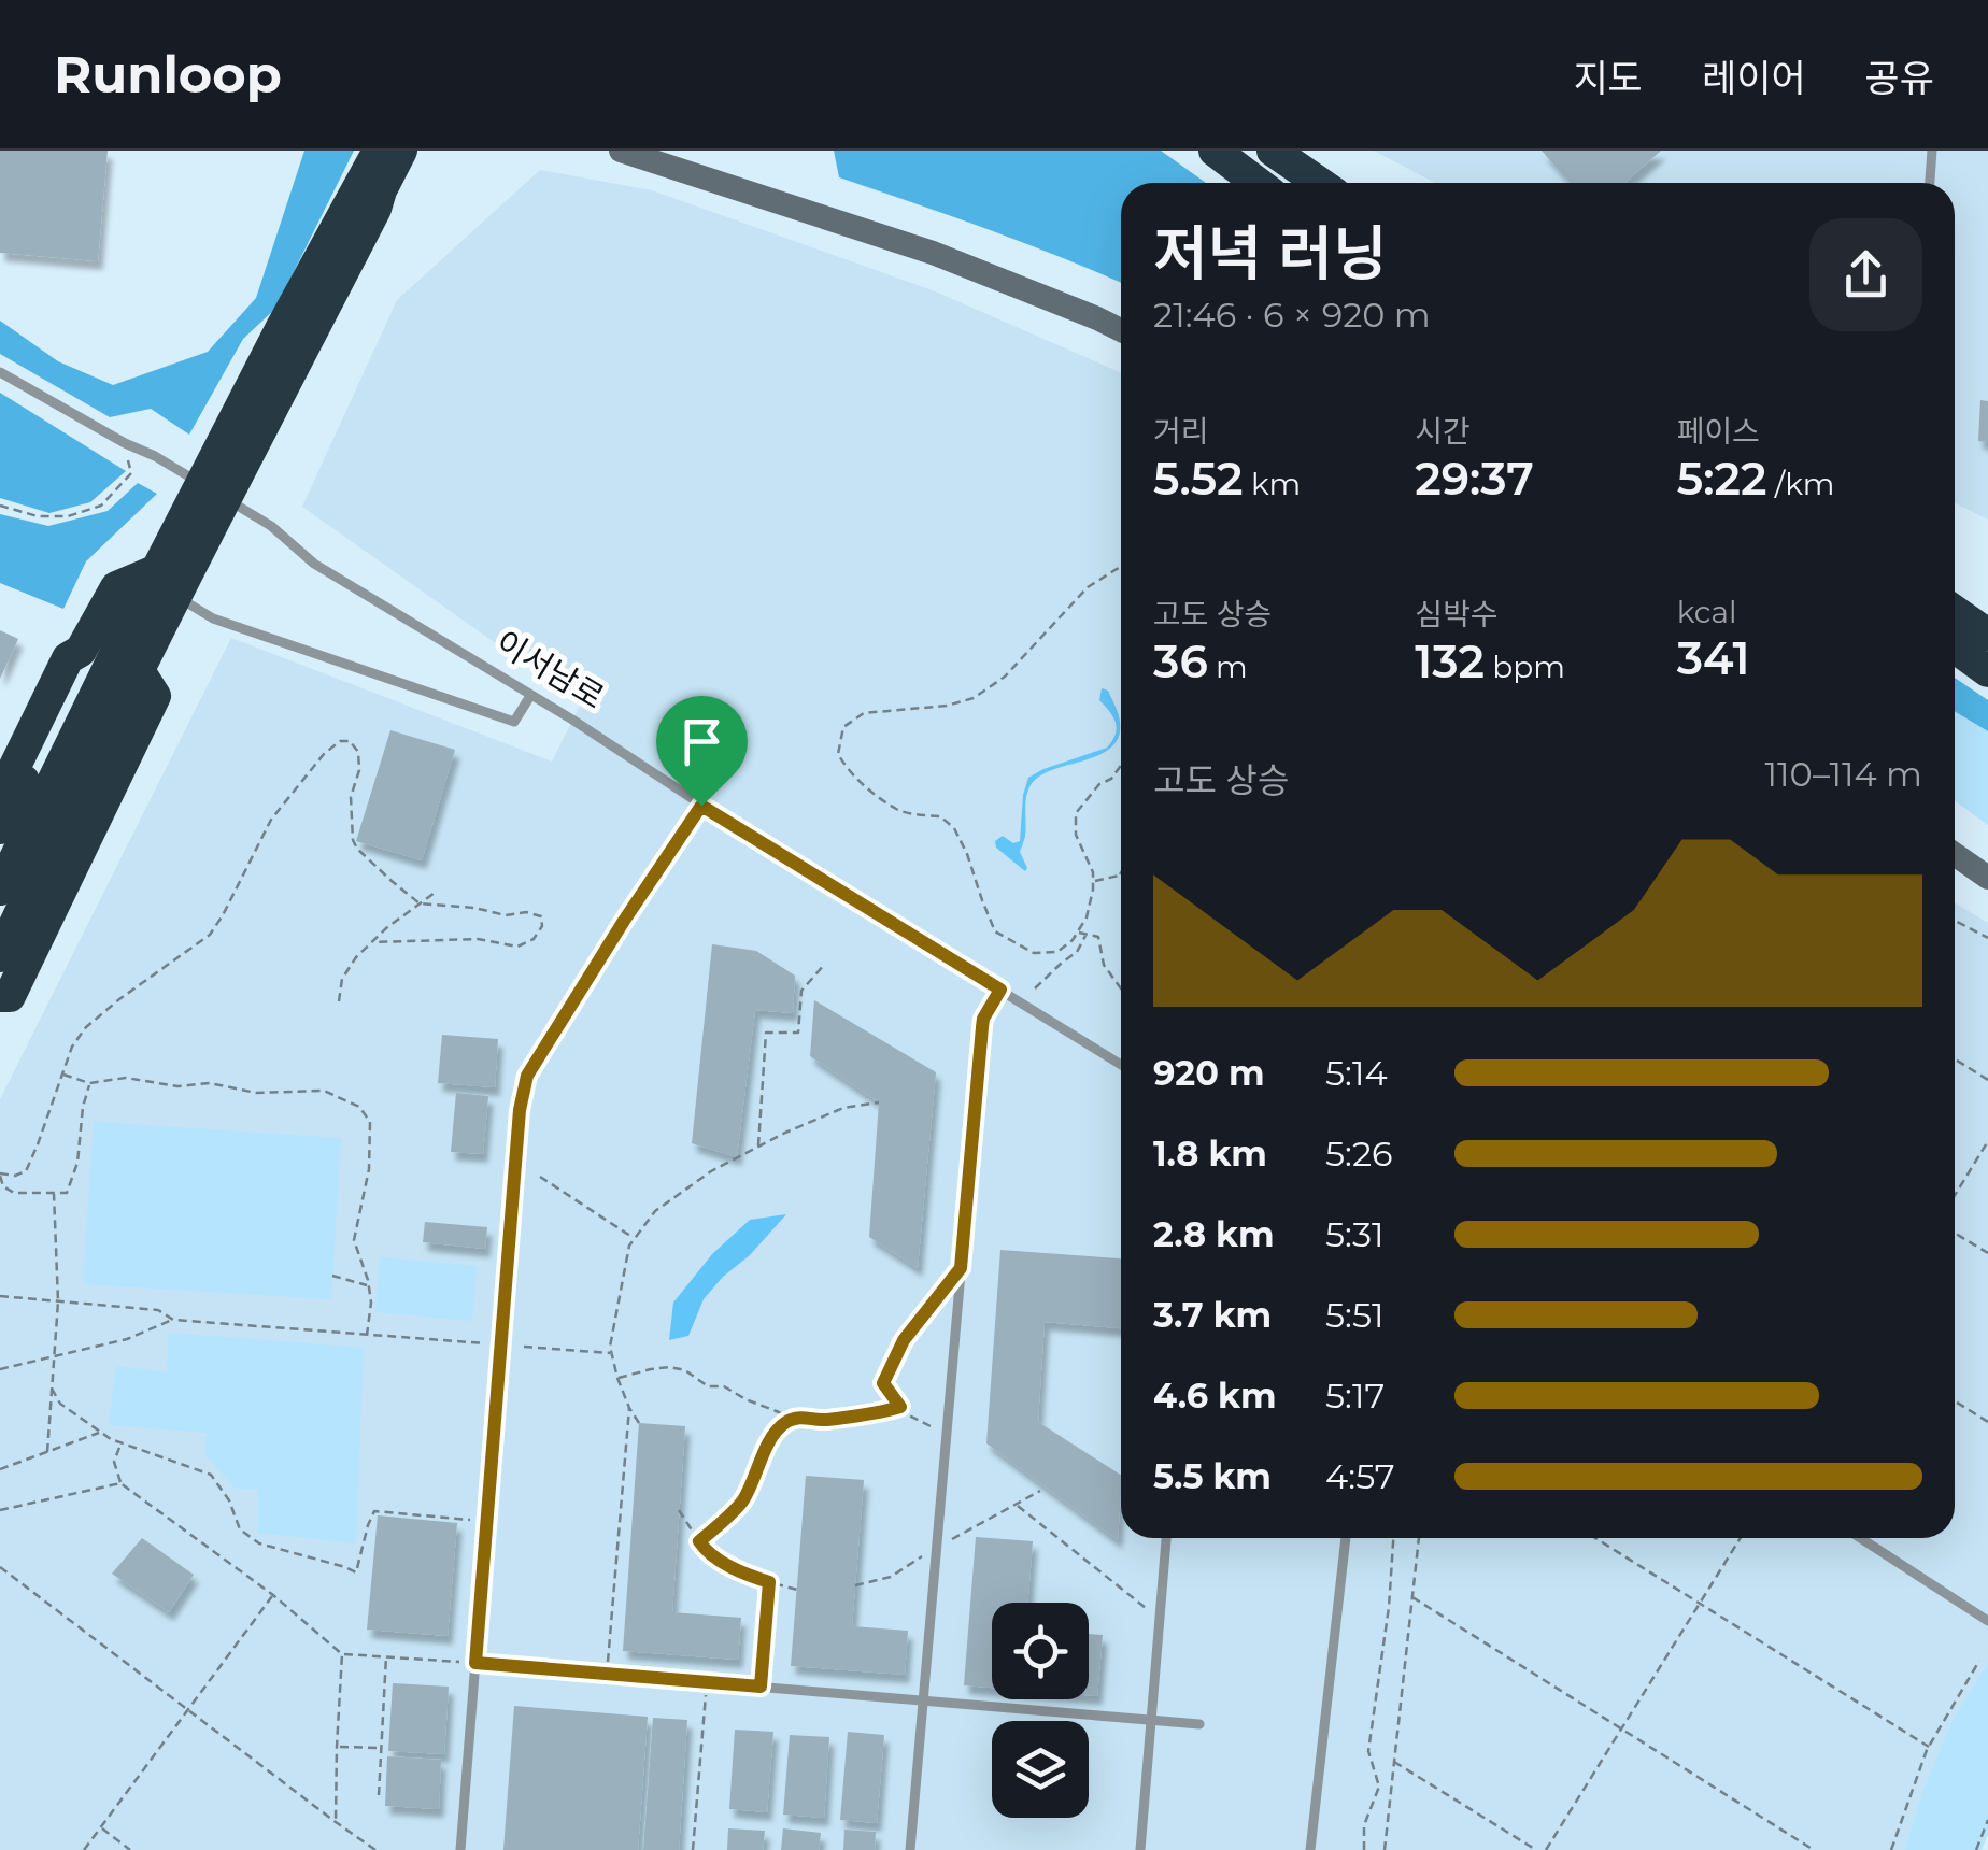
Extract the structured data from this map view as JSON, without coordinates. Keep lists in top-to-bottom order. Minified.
{"streets":{"lane":["이서남로"]},"page":{"header":"Runloop","nav":["지도","레이어","공유"],"heading":["저녁 러닝","21:46 · 6 × 920 m"],"stats":[["거리","5.52 km"],["시간","29:37"],["페이스","5:22 /km"],["고도 상승","36 m"],["심박수","132 bpm"],["kcal","341"]],"chart":["고도 상승","110–114 m"],"list":[{"name":"920 m","note":"5:14"},{"name":"1.8 km","note":"5:26"},{"name":"2.8 km","note":"5:31"},{"name":"3.7 km","note":"5:51"},{"name":"4.6 km","note":"5:17"},{"name":"5.5 km","note":"4:57"}]}}
